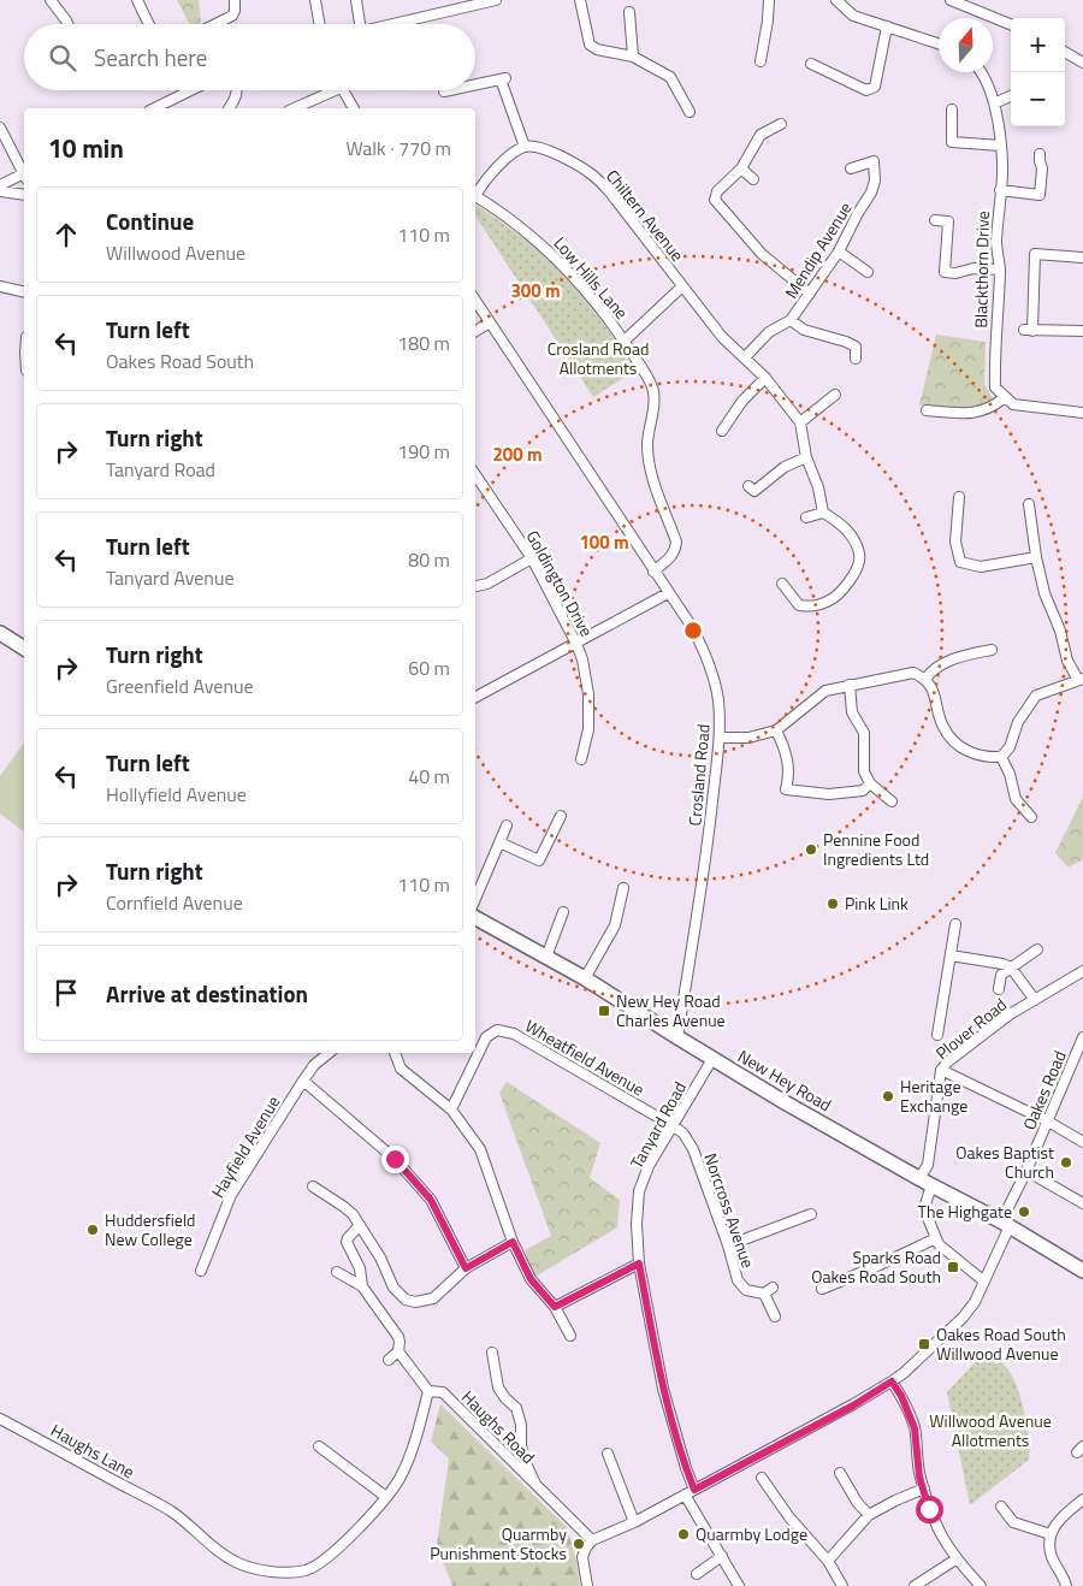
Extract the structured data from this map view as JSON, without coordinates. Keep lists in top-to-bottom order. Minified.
{"streets":{"highway":["New Hey Road"],"street":["Chiltern Avenue","Mendip Avenue","Blackthorn Drive","Low Hills Lane","Goldington Drive","Crosland Road","Plover Road","Wheatfield Avenue","Oakes Road","Tanyard Road","Hayfield Avenue","Norcross Avenue","Haughs Road","Haughs Lane"]},"crossings":[["Chiltern Avenue","Mendip Avenue"],["Low Hills Lane","Crosland Road"],["Crosland Road","New Hey Road"],["Plover Road","New Hey Road"],["Wheatfield Avenue","Tanyard Road"],["Wheatfield Avenue","Norcross Avenue"],["New Hey Road","Oakes Road"],["New Hey Road","Tanyard Road"],["Oakes Road","Tanyard Road"],["Oakes Road","Haughs Road"],["Tanyard Road","Norcross Avenue"]],"parks":["Crosland Road Allotments","Willwood Avenue Allotments"],"places":{"other":["Pennine Food Ingredients Ltd","Pink Link","Heritage Exchange","Oakes Baptist Church","The Highgate","Huddersfield New College","Quarmby Lodge","Quarmby Punishment Stocks"],"transit":["New Hey Road Charles Avenue","Sparks Road Oakes Road South","Oakes Road South Willwood Avenue"]},"north":"top","page":{"map_buttons":["+","−"],"search":"Search here","heading":["10 min","Walk · 770 m"],"list":[["Continue","Willwood Avenue","110 m"],["Turn left","Oakes Road South","180 m"],["Turn right","Tanyard Road","190 m"],["Turn left","Tanyard Avenue","80 m"],["Turn right","Greenfield Avenue","60 m"],["Turn left","Hollyfield Avenue","40 m"],["Turn right","Cornfield Avenue","110 m"],"Arrive at destination"]},"rings":["300 m","200 m","100 m"]}
